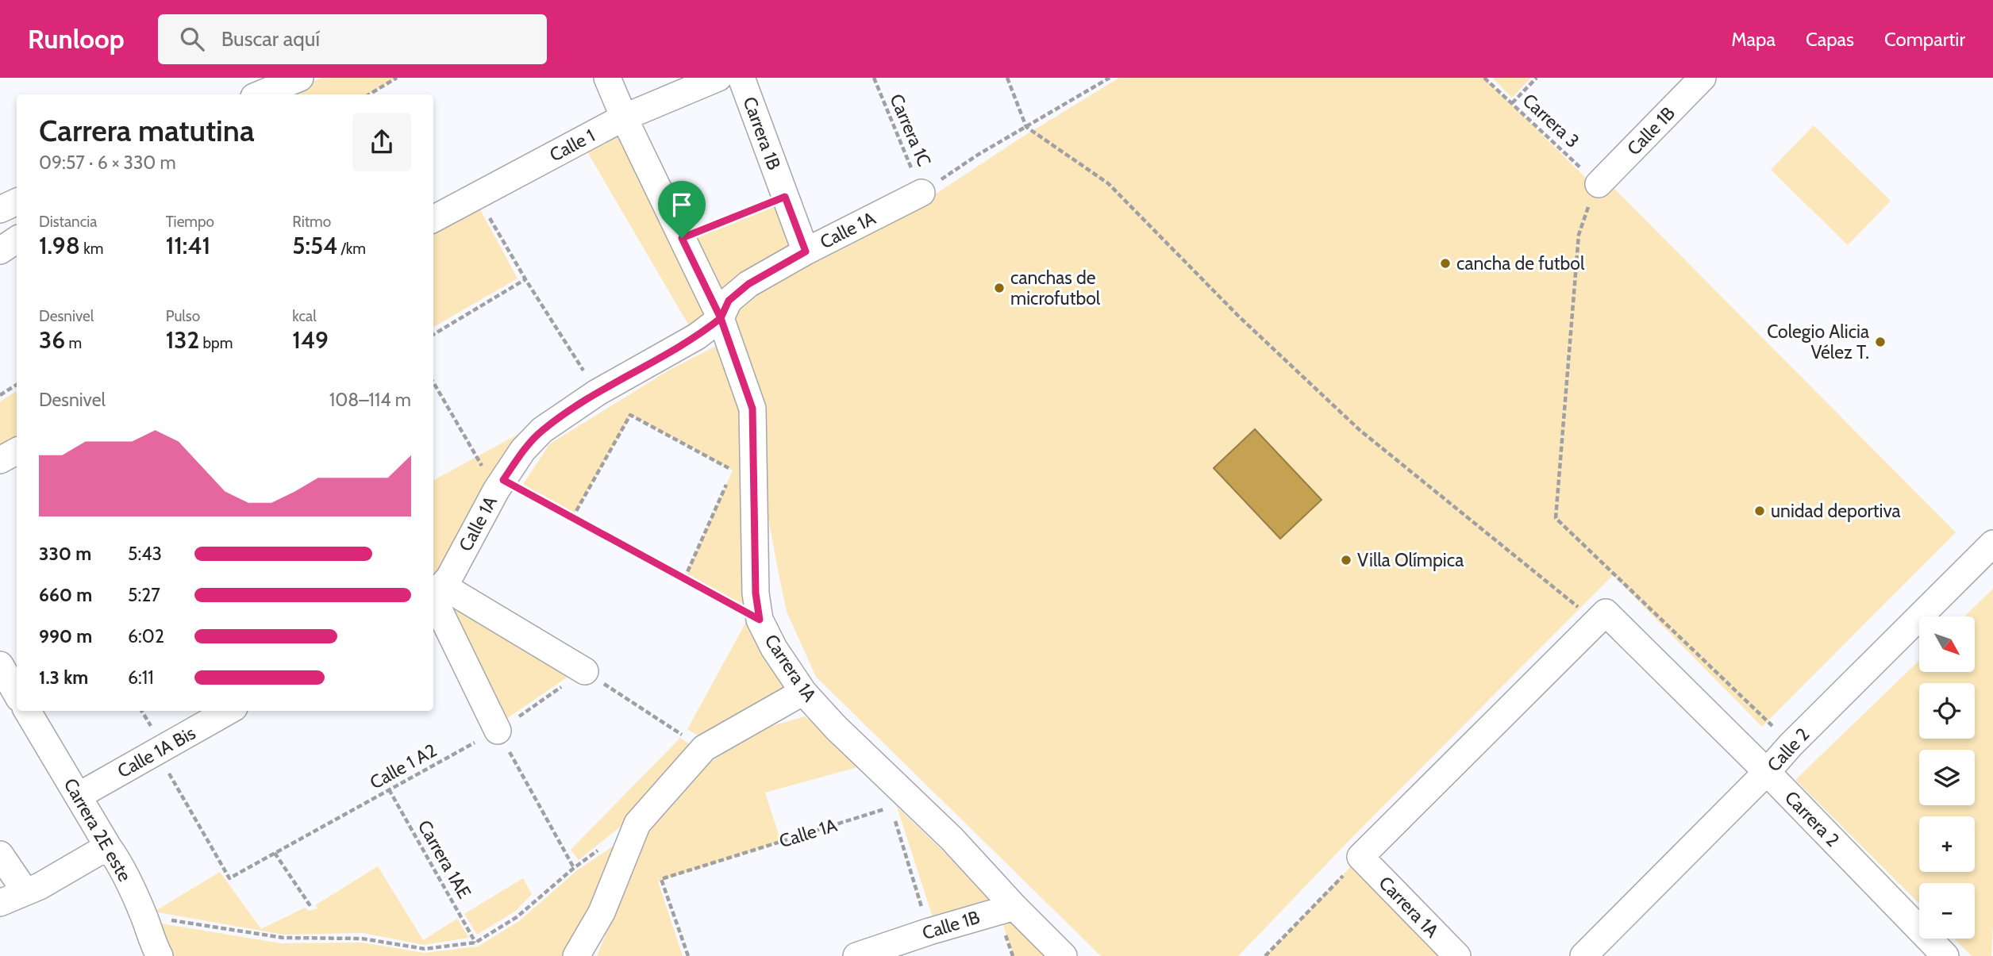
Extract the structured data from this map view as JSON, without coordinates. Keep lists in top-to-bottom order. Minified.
{"streets":{"street":["Calle 1B","Carrera 1B","Calle 1","Calle 1A","Carrera 1A","Calle 2","Calle 1A Bis","Carrera 2","Carrera 2E este"],"path":["Carrera 3","Carrera 1C","Calle 1 A2","Carrera 1AE"]},"crossings":[["Carrera 3","Calle 1B"],["Carrera 1C","Calle 1A"],["Calle 1B","Carrera 1A"],["Carrera 1B","Calle 1A"],["Calle 1","Carrera 1A"],["Calle 1A","Carrera 1A"],["Calle 2","Carrera 2"],["Calle 1A Bis","Calle 1 A2"],["Calle 1A Bis","Carrera 2E este"],["Calle 1 A2","Carrera 1AE"]],"places":["cancha de futbol","canchas de microfutbol","Colegio Alicia Vélez T.","unidad deportiva","Villa Olímpica"],"north":"bottom right","page":{"header":"Runloop","search":"Buscar aquí","nav":["Mapa","Capas","Compartir"],"heading":["Carrera matutina","09:57 · 6 × 330 m"],"stats":[["Distancia","1.98 km"],["Tiempo","11:41"],["Ritmo","5:54 /km"],["Desnivel","36 m"],["Pulso","132 bpm"],["kcal","149"]],"chart":["Desnivel","108–114 m"],"list":[{"name":"330 m","note":"5:43"},{"name":"660 m","note":"5:27"},{"name":"990 m","note":"6:02"},{"name":"1.3 km","note":"6:11"}],"map_buttons":["+","−"]}}
